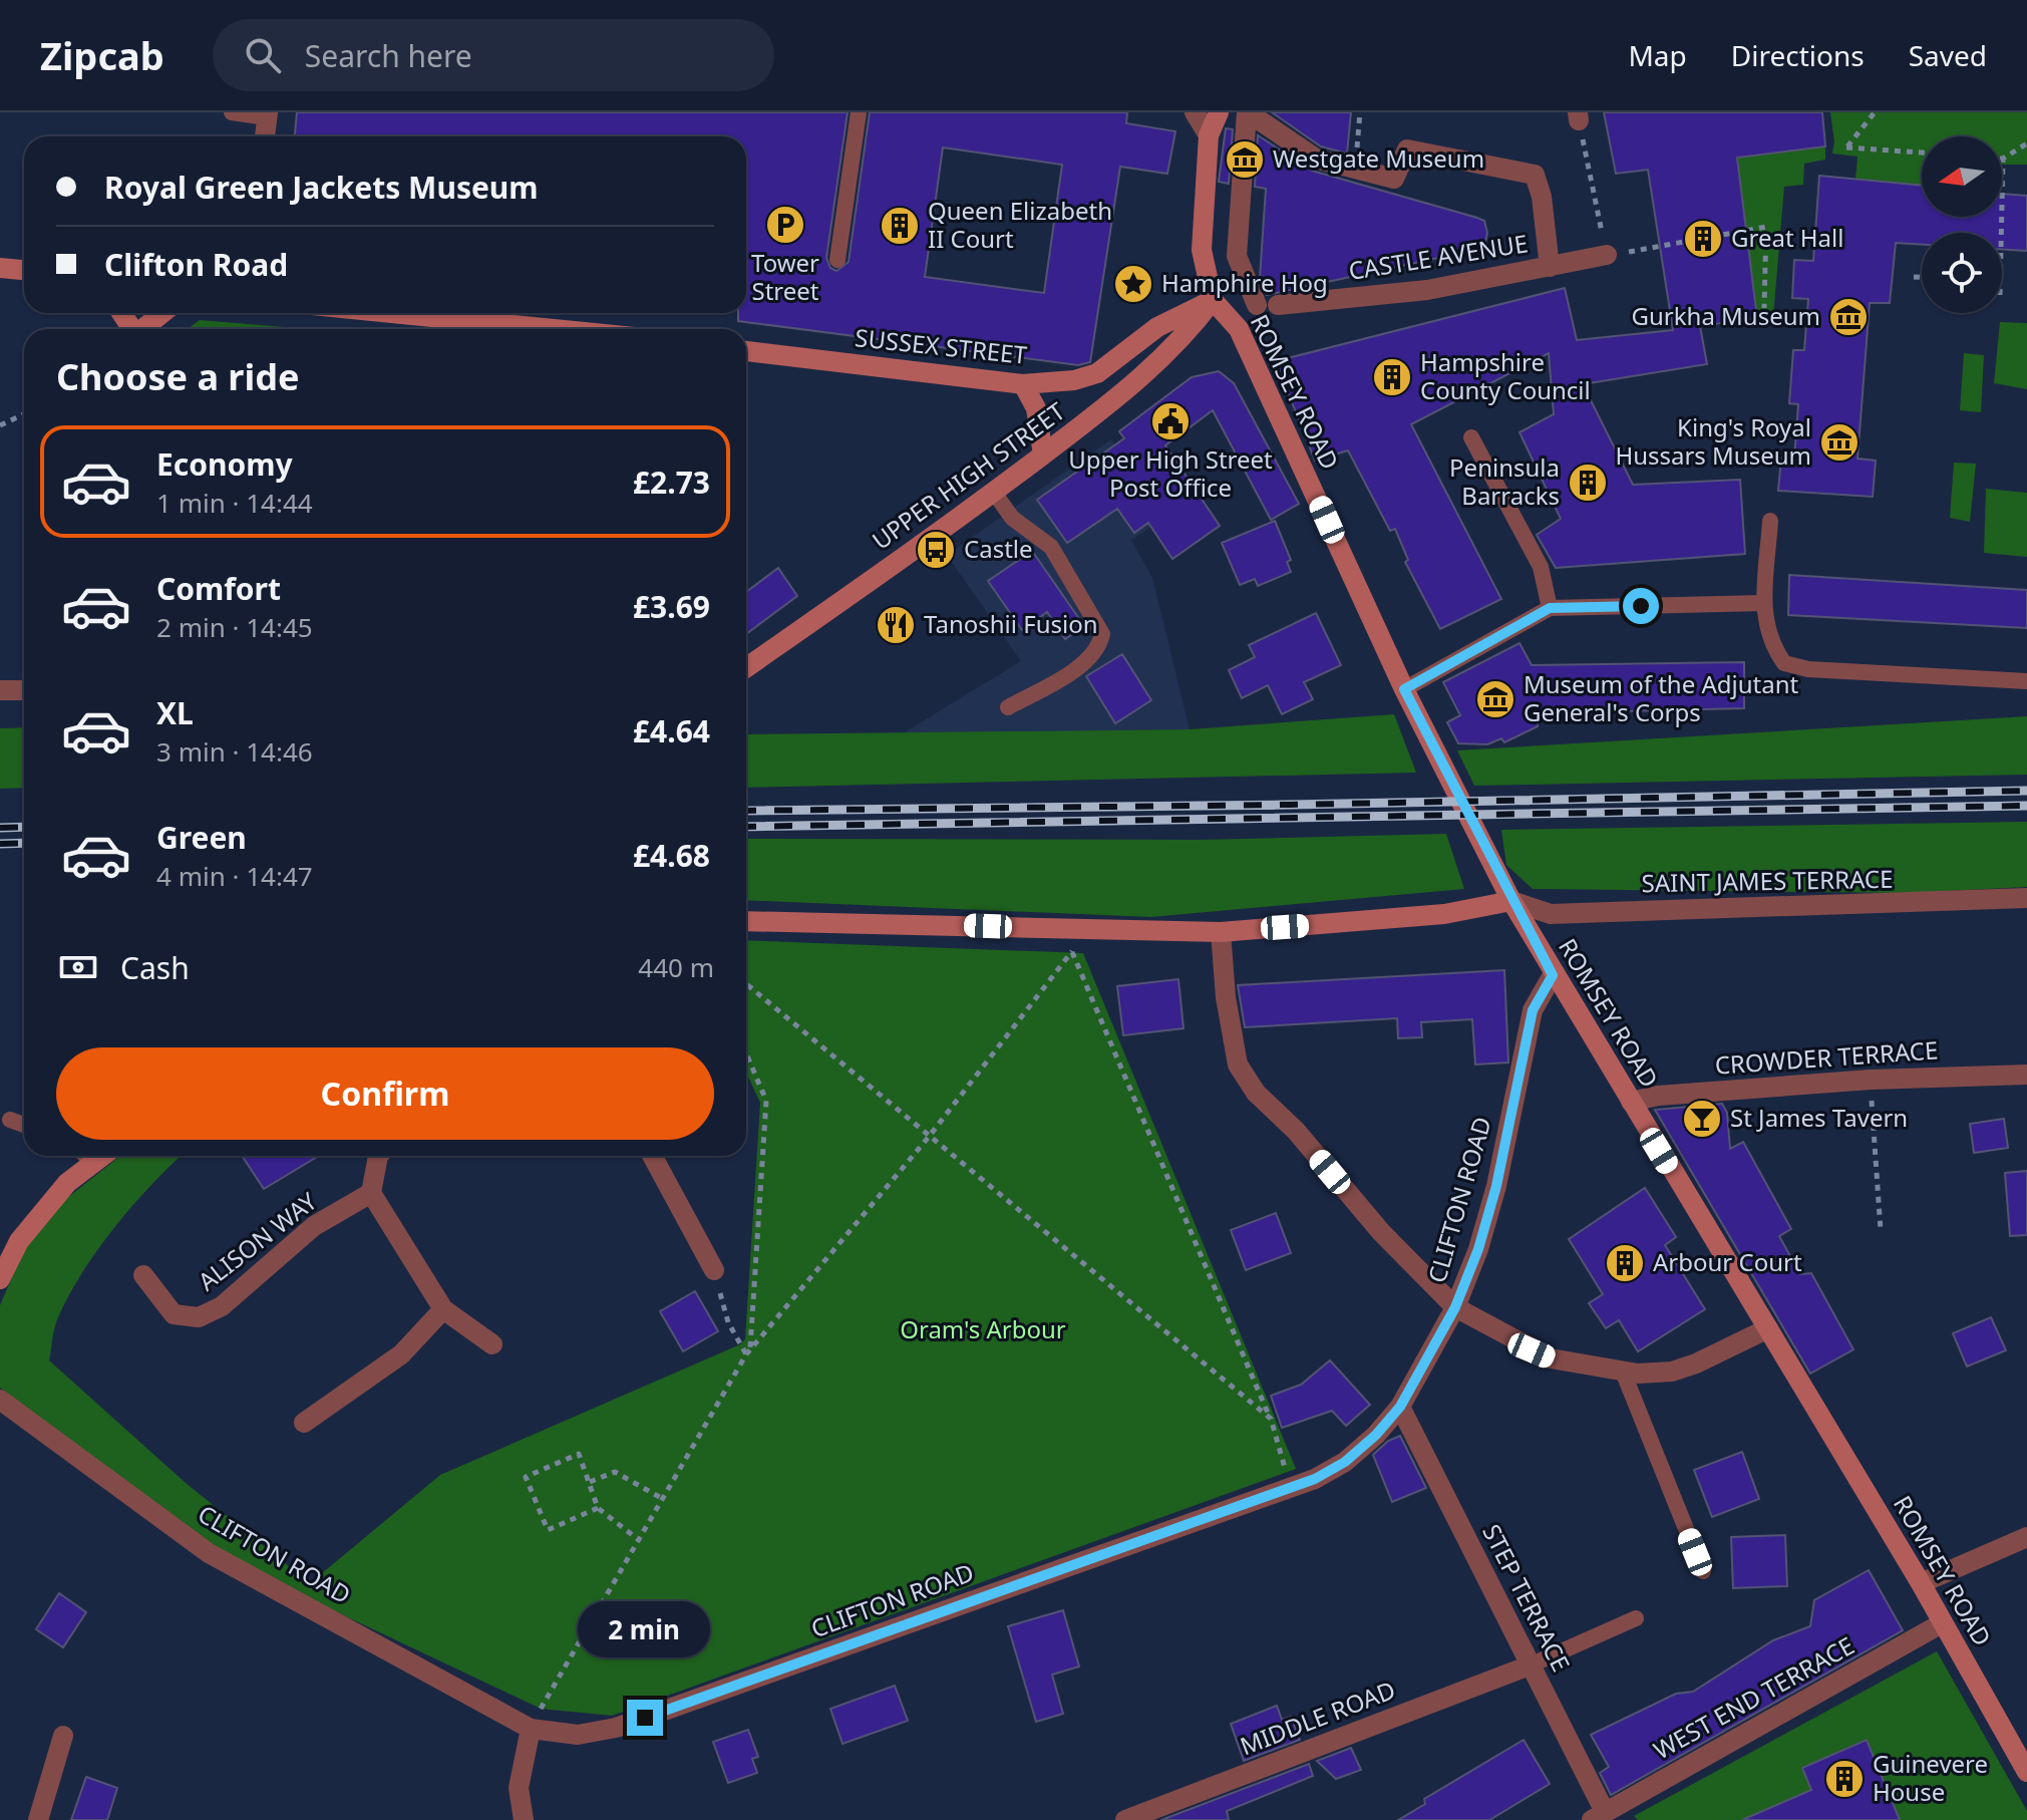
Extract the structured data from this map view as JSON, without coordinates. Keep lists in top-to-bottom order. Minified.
{"streets":{"main road":["SUSSEX STREET","ROMSEY ROAD","UPPER HIGH STREET"],"street":["CASTLE AVENUE","SAINT JAMES TERRACE","CROWDER TERRACE","CLIFTON ROAD","ALISON WAY","STEP TERRACE","WEST END TERRACE","MIDDLE ROAD"]},"crossings":[["SUSSEX STREET","ROMSEY ROAD"],["SUSSEX STREET","UPPER HIGH STREET"],["ROMSEY ROAD","UPPER HIGH STREET"],["ROMSEY ROAD","SAINT JAMES TERRACE"],["ROMSEY ROAD","CROWDER TERRACE"],["ROMSEY ROAD","CLIFTON ROAD"],["ROMSEY ROAD","WEST END TERRACE"],["CLIFTON ROAD","STEP TERRACE"],["STEP TERRACE","WEST END TERRACE"],["STEP TERRACE","MIDDLE ROAD"]],"parks":["Oram's Arbour"],"places":{"museum":["Westgate Museum","Gurkha Museum","King's Royal Hussars Museum","Museum of the Adjutant General's Corps"],"parking":["Tower Street"],"building":["Queen Elizabeth II Court","Great Hall","Hampshire County Council","Peninsula Barracks","Arbour Court","Guinevere House"],"place":["Hamphire Hog"],"public building":["Upper High Street Post Office"],"bus stop":["Castle"],"restaurant":["Tanoshii Fusion"],"bar":["St James Tavern"]},"north":"left","page":{"header":"Zipcab","search":"Search here","nav":["Map","Directions","Saved"],"banner":["Royal Green Jackets Museum","Clifton Road"],"heading":"Choose a ride","list":[{"name":"Economy","note":"1 min · 14:44","value":"£2.73"},{"name":"Comfort","note":"2 min · 14:45","value":"£3.69"},{"name":"XL","note":"3 min · 14:46","value":"£4.64"},{"name":"Green","note":"4 min · 14:47","value":"£4.68"}],"pay":["Cash","440 m"],"buttons":"Confirm","bubble":"2 min"}}
